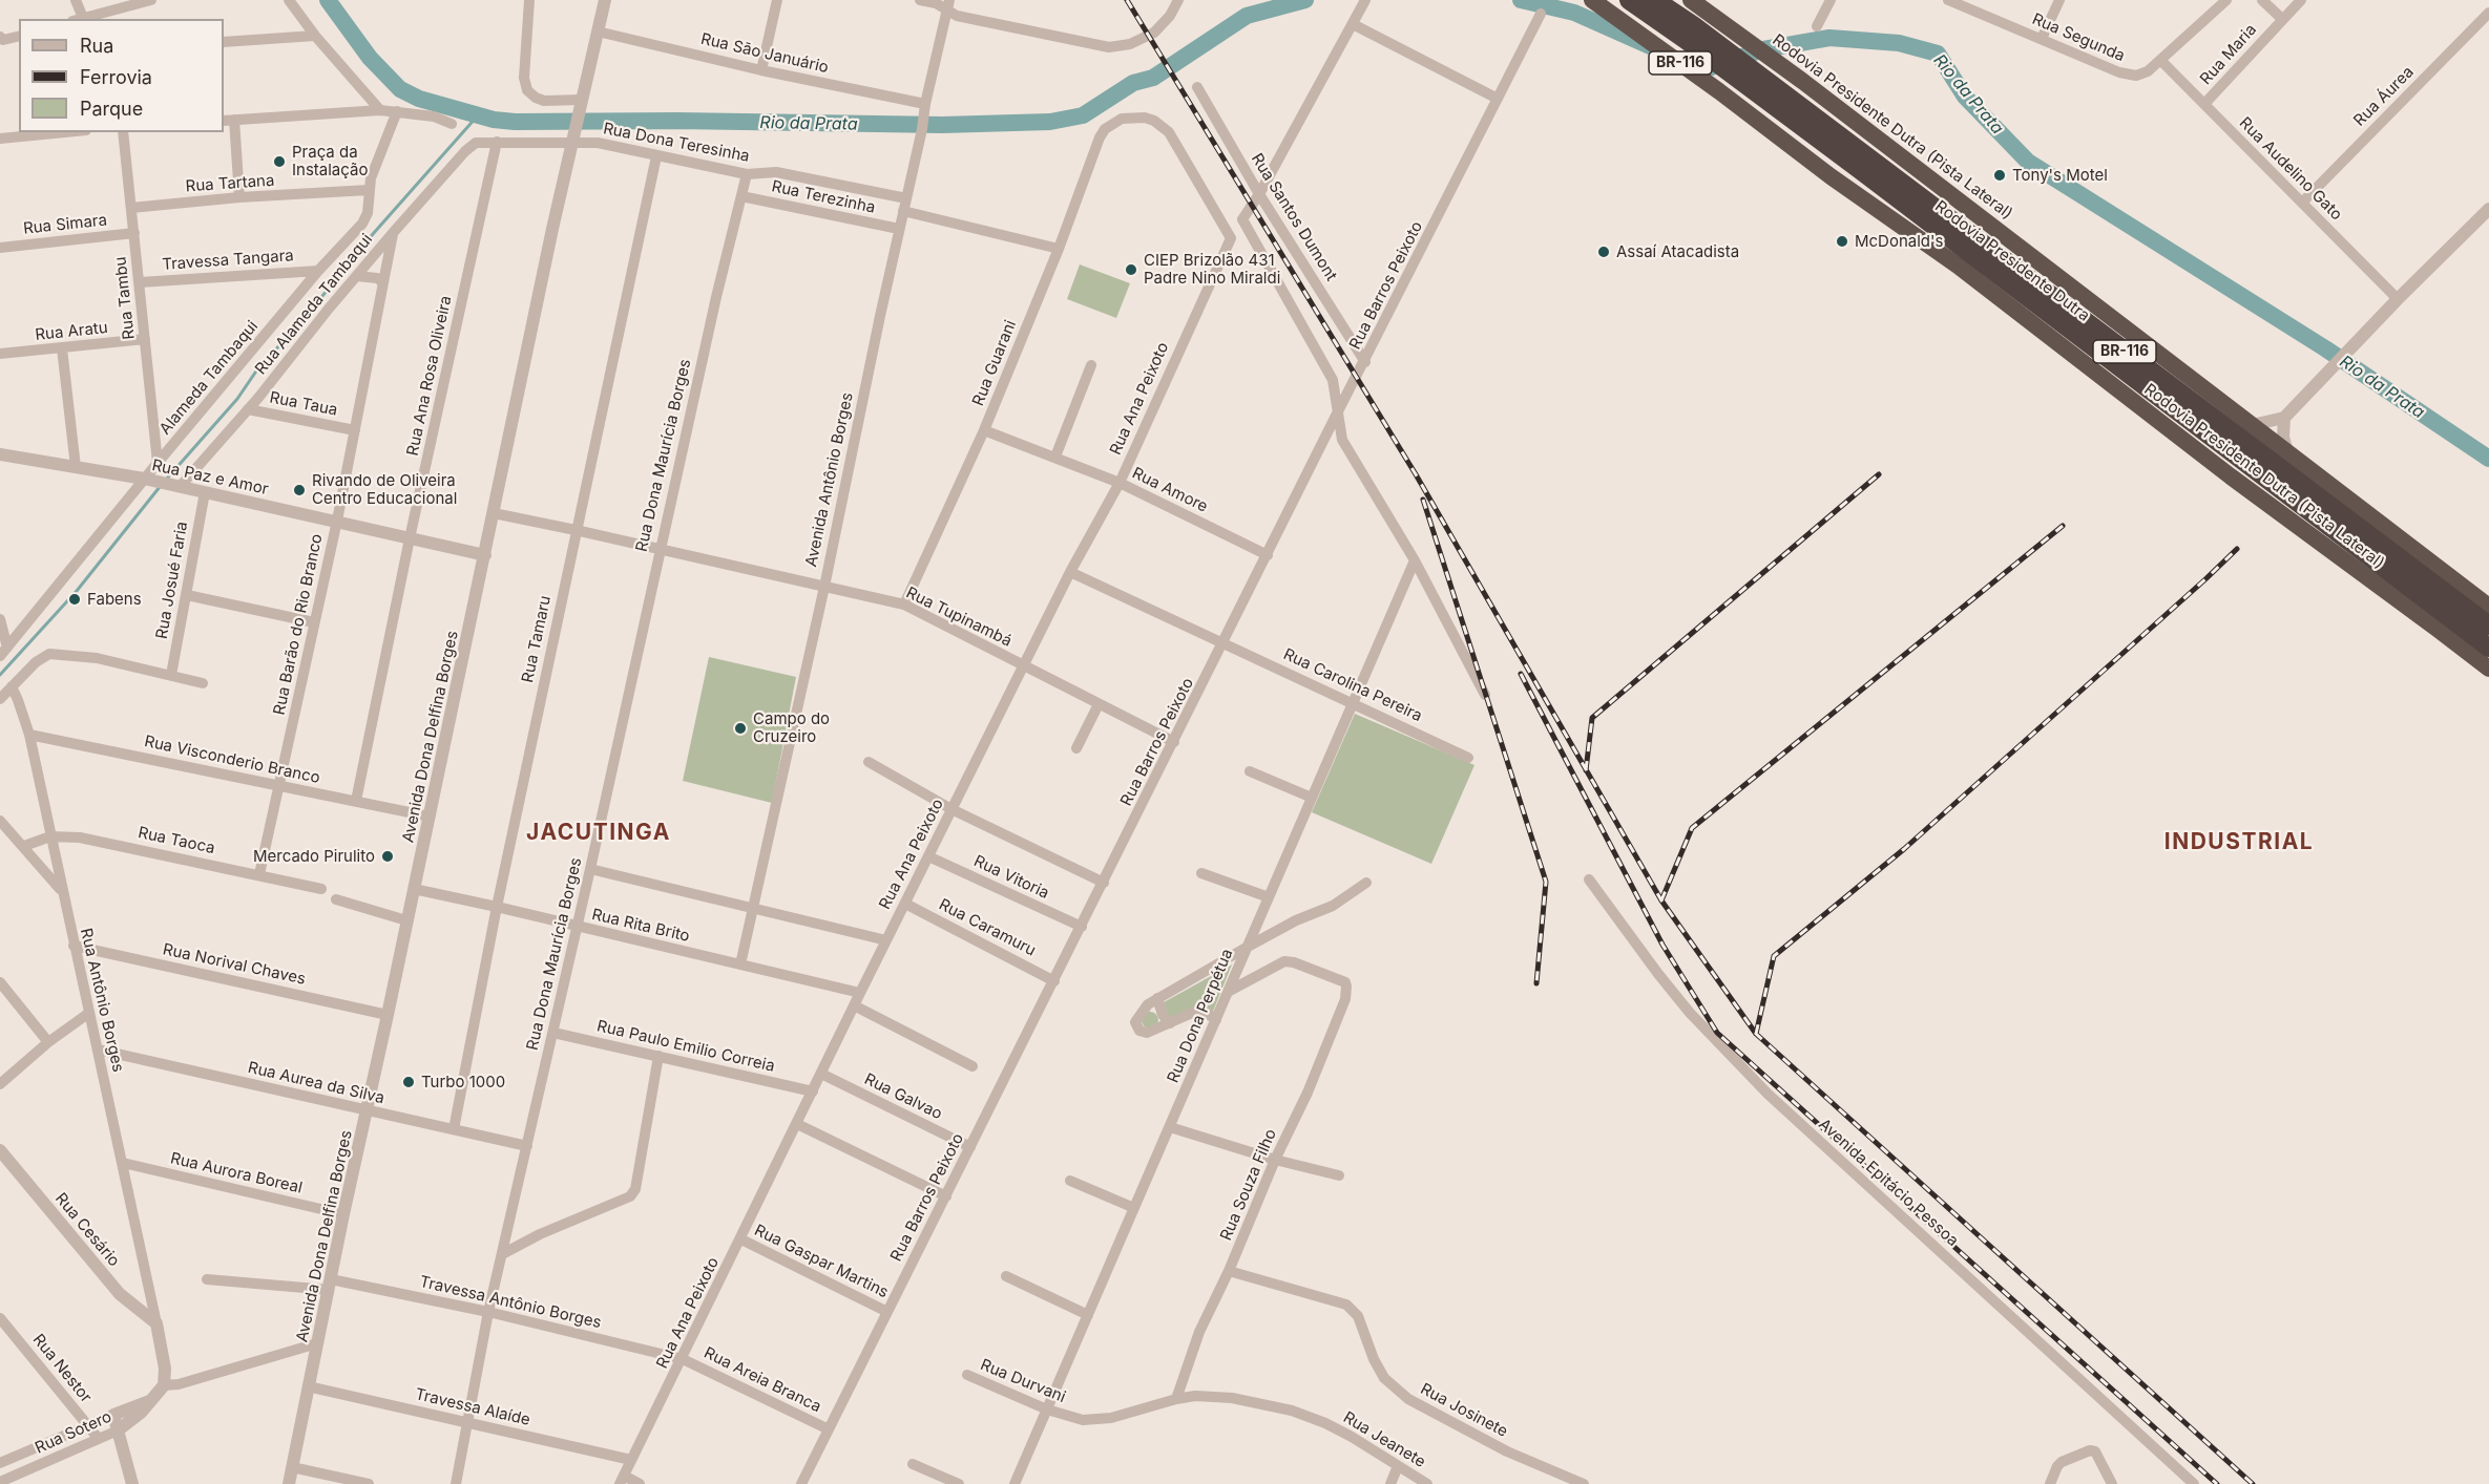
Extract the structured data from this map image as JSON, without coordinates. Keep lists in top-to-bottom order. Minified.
{"streets":{"highway":["BR-116","Rodovia Presidente Dutra (Pista Lateral)","Rodovia Presidente Dutra"],"street":["Rua Segunda","Rua Sāo Januário","Rua Maria","Rua Áurea","Rua Dona Teresinha","Rua Audelino Gato","Rua Tartana","Rua Terezinha","Rua Santos Dumont","Rua Simara","Travessa Tangara","Rua Barros Peixoto","Rua Tambu","Rua Alameda Tambaqui","Rua Aratu","Rua Guarani","Rua Ana Rosa Oliveira","Alameda Tambaqui","Rua Ana Peixoto","Rua Taua","Rua Dona Maurícia Borges","Rua Paz e Amor","Avenida Antônio Borges","Rua Amore","Rua Josué Faria","Rua Tupinambá","Rua Barão do Rio Branco","Rua Tamaru","Rua Carolina Pereira","Avenida Dona Delfina Borges","Rua Visconderio Branco","Rua Taoca","Rua Vitoria","Rua Rita Brito","Rua Caramuru","Rua Norival Chaves","Rua Antônio Borges","Rua Dona Perpétua","Rua Paulo Emilio Correia","Rua Aurea da Silva","Rua Galvao","Rua Aurora Boreal","Avenida Epitácio Pessoa","Rua Souza Filho","Rua Cesário","Rua Gaspar Martins","Travessa Antônio Borges","Rua Nestor","Rua Areia Branca","Rua Durvani","Travessa Alaíde","Rua Josinete","Rua Sotero","Rua Jeanete"]},"crossings":[["Rua Segunda","Rua Audelino Gato"],["Rua Sāo Januário","Avenida Antônio Borges"],["Rua Sāo Januário","Avenida Dona Delfina Borges"],["Rua Maria","Rua Audelino Gato"],["Rua Áurea","Rua Audelino Gato"],["Rua Dona Teresinha","Rua Alameda Tambaqui"],["Rua Dona Teresinha","Rua Ana Rosa Oliveira"],["Rua Dona Teresinha","Rua Dona Maurícia Borges"],["Rua Dona Teresinha","Avenida Antônio Borges"],["Rua Dona Teresinha","Rua Tamaru"],["Rua Dona Teresinha","Avenida Dona Delfina Borges"],["Rua Tartana","Rua Tambu"],["Rua Tartana","Alameda Tambaqui"],["Rua Terezinha","Rua Dona Maurícia Borges"],["Rua Terezinha","Avenida Antônio Borges"],["Rua Santos Dumont","Rua Barros Peixoto"],["Rua Simara","Rua Tambu"],["Travessa Tangara","Rua Tambu"],["Travessa Tangara","Alameda Tambaqui"],["Rua Barros Peixoto","Rua Amore"],["Rua Barros Peixoto","Rua Tupinambá"],["Rua Barros Peixoto","Rua Carolina Pereira"],["Rua Barros Peixoto","Rua Vitoria"],["Rua Barros Peixoto","Rua Caramuru"],["Rua Barros Peixoto","Rua Galvao"],["Rua Barros Peixoto","Rua Gaspar Martins"],["Rua Barros Peixoto","Rua Areia Branca"],["Rua Tambu","Rua Aratu"],["Rua Tambu","Alameda Tambaqui"],["Rua Alameda Tambaqui","Rua Taua"],["Rua Alameda Tambaqui","Rua Paz e Amor"],["Rua Alameda Tambaqui","Rua Barão do Rio Branco"],["Rua Guarani","Rua Ana Peixoto"],["Rua Guarani","Rua Amore"],["Rua Guarani","Rua Tupinambá"],["Rua Ana Rosa Oliveira","Rua Paz e Amor"],["Rua Ana Rosa Oliveira","Rua Visconderio Branco"],["Alameda Tambaqui","Rua Paz e Amor"],["Rua Ana Peixoto","Rua Amore"],["Rua Ana Peixoto","Rua Tupinambá"],["Rua Ana Peixoto","Rua Carolina Pereira"],["Rua Ana Peixoto","Rua Vitoria"],["Rua Ana Peixoto","Rua Rita Brito"],["Rua Ana Peixoto","Rua Caramuru"],["Rua Ana Peixoto","Rua Paulo Emilio Correia"],["Rua Ana Peixoto","Rua Galvao"],["Rua Ana Peixoto","Rua Gaspar Martins"],["Rua Ana Peixoto","Travessa Antônio Borges"],["Rua Ana Peixoto","Rua Areia Branca"],["Rua Ana Peixoto","Travessa Alaíde"],["Rua Taua","Rua Barão do Rio Branco"],["Rua Dona Maurícia Borges","Rua Tupinambá"],["Rua Dona Maurícia Borges","Rua Rita Brito"],["Rua Dona Maurícia Borges","Rua Paulo Emilio Correia"],["Rua Dona Maurícia Borges","Rua Aurea da Silva"],["Rua Dona Maurícia Borges","Travessa Antônio Borges"],["Rua Dona Maurícia Borges","Travessa Alaíde"],["Rua Paz e Amor","Rua Josué Faria"],["Rua Paz e Amor","Rua Barão do Rio Branco"],["Rua Paz e Amor","Avenida Dona Delfina Borges"],["Avenida Antônio Borges","Rua Tupinambá"],["Avenida Antônio Borges","Rua Rita Brito"],["Rua Tupinambá","Rua Tamaru"],["Rua Tupinambá","Avenida Dona Delfina Borges"],["Rua Barão do Rio Branco","Rua Visconderio Branco"],["Rua Barão do Rio Branco","Rua Taoca"],["Rua Tamaru","Rua Rita Brito"],["Rua Tamaru","Rua Aurea da Silva"],["Rua Carolina Pereira","Rua Dona Perpétua"],["Avenida Dona Delfina Borges","Rua Visconderio Branco"],["Avenida Dona Delfina Borges","Rua Rita Brito"],["Avenida Dona Delfina Borges","Rua Norival Chaves"],["Avenida Dona Delfina Borges","Rua Aurea da Silva"],["Avenida Dona Delfina Borges","Rua Aurora Boreal"],["Avenida Dona Delfina Borges","Travessa Antônio Borges"],["Avenida Dona Delfina Borges","Travessa Alaíde"],["Rua Visconderio Branco","Rua Antônio Borges"],["Rua Taoca","Rua Antônio Borges"],["Rua Norival Chaves","Rua Antônio Borges"],["Rua Antônio Borges","Rua Aurea da Silva"],["Rua Antônio Borges","Rua Aurora Boreal"],["Rua Antônio Borges","Rua Cesário"],["Rua Dona Perpétua","Rua Souza Filho"],["Rua Dona Perpétua","Rua Durvani"],["Rua Souza Filho","Rua Durvani"],["Rua Souza Filho","Rua Josinete"],["Rua Souza Filho","Rua Jeanete"],["Travessa Antônio Borges","Rua Areia Branca"],["Rua Nestor","Rua Sotero"],["Rua Durvani","Rua Jeanete"]],"districts":["JACUTINGA","INDUSTRIAL"],"water":["Rio da Prata"],"places":["Praça da Instalação","Tony's Motel","McDonald's","Assaí Atacadista","CIEP Brizolão 431 Padre Nino Miraldi","Rivando de Oliveira Centro Educacional","Fabens","Campo do Cruzeiro","Mercado Pirulito","Turbo 1000"],"legend":["Rua","Ferrovia","Parque"]}
